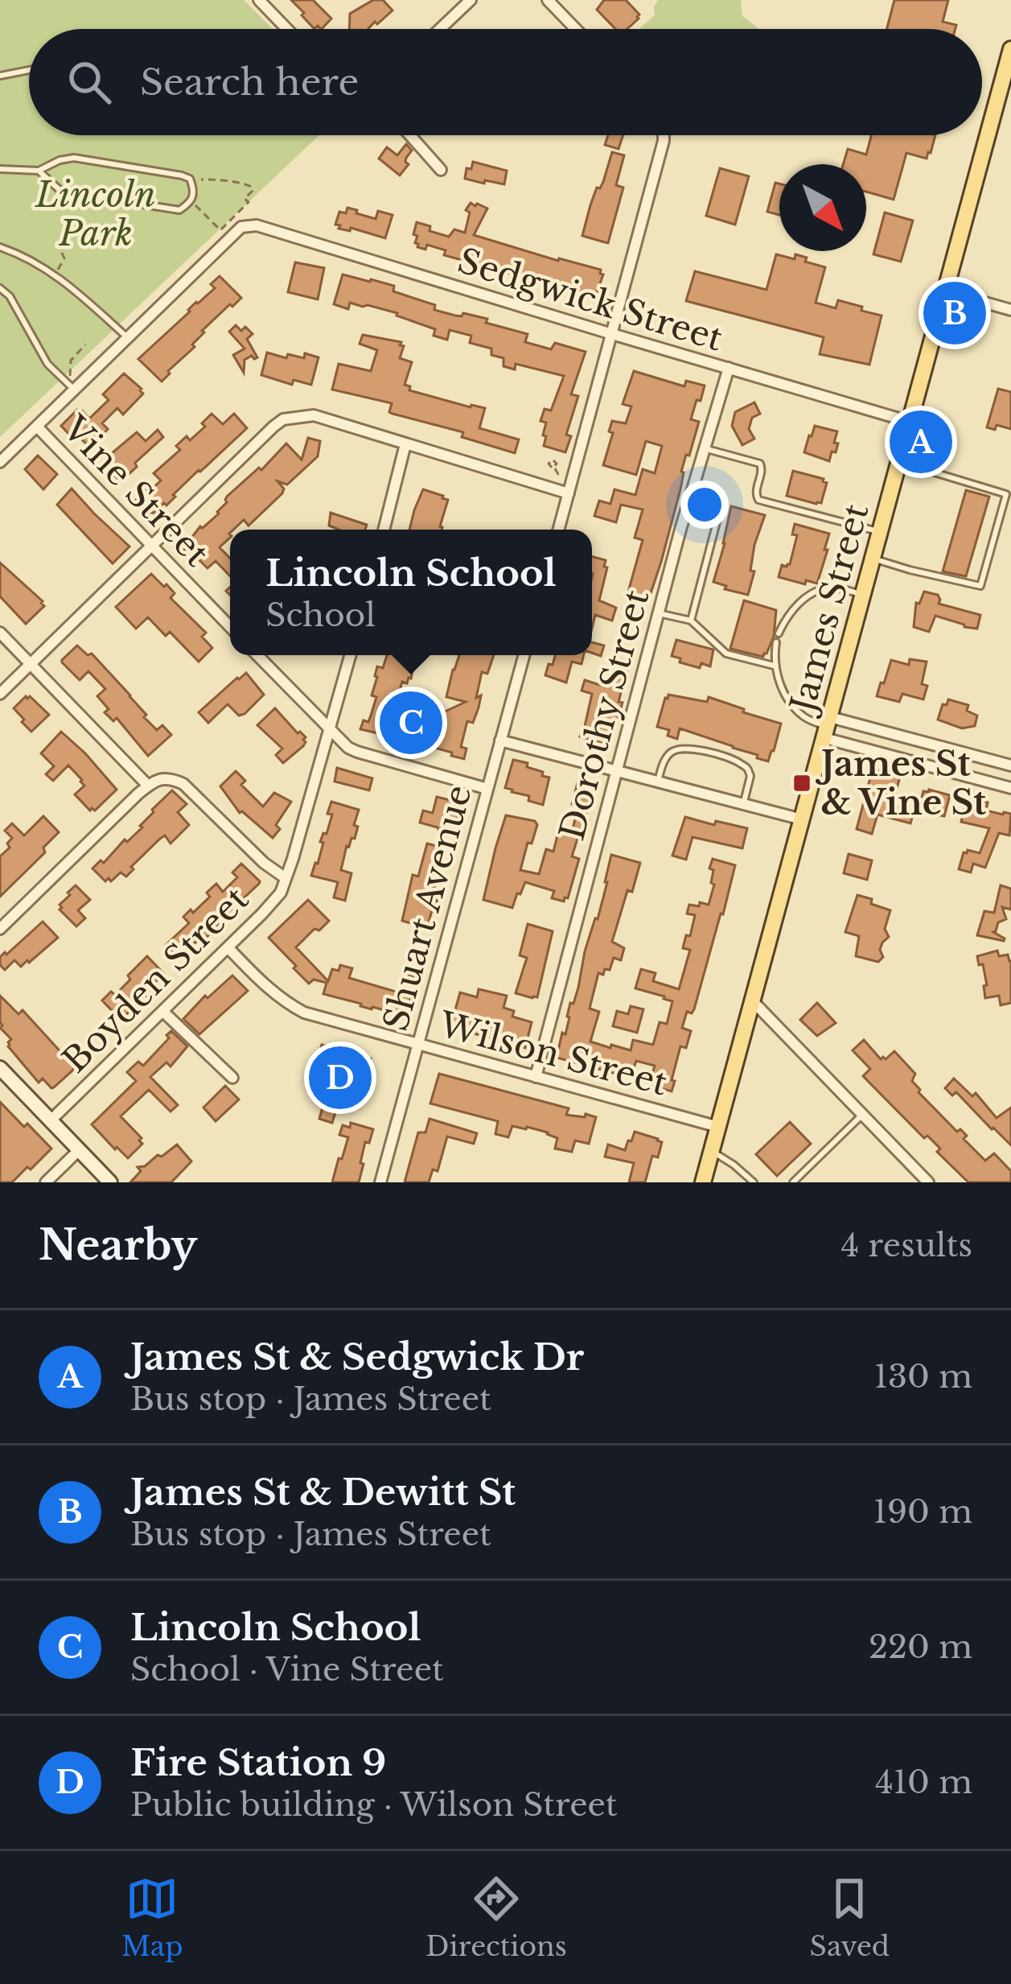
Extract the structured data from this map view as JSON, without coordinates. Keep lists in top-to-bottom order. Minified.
{"streets":{"main road":["James Street"],"street":["Sedgwick Street","Vine Street","Dorothy Street","Shuart Avenue","Boyden Street","Wilson Street"]},"crossings":[["Sedgwick Street","James Street"],["Sedgwick Street","Dorothy Street"],["James Street","Wilson Street"],["Dorothy Street","Wilson Street"],["Shuart Avenue","Wilson Street"],["Boyden Street","Wilson Street"]],"parks":["Lincoln Park"],"places":{"transit":["James St & Vine St"]},"north":"bottom right","page":{"search":"Search here","pins":["B","A","C","D"],"popup":["Lincoln School","School"],"heading":["Nearby","4 results"],"list":[{"mark":"A","name":"James St & Sedgwick Dr","note":"Bus stop · James Street","value":"130 m"},{"mark":"B","name":"James St & Dewitt St","note":"Bus stop · James Street","value":"190 m"},{"mark":"C","name":"Lincoln School","note":"School · Vine Street","value":"220 m"},{"mark":"D","name":"Fire Station 9","note":"Public building · Wilson Street","value":"410 m"}],"nav":["Map","Directions","Saved"]}}
